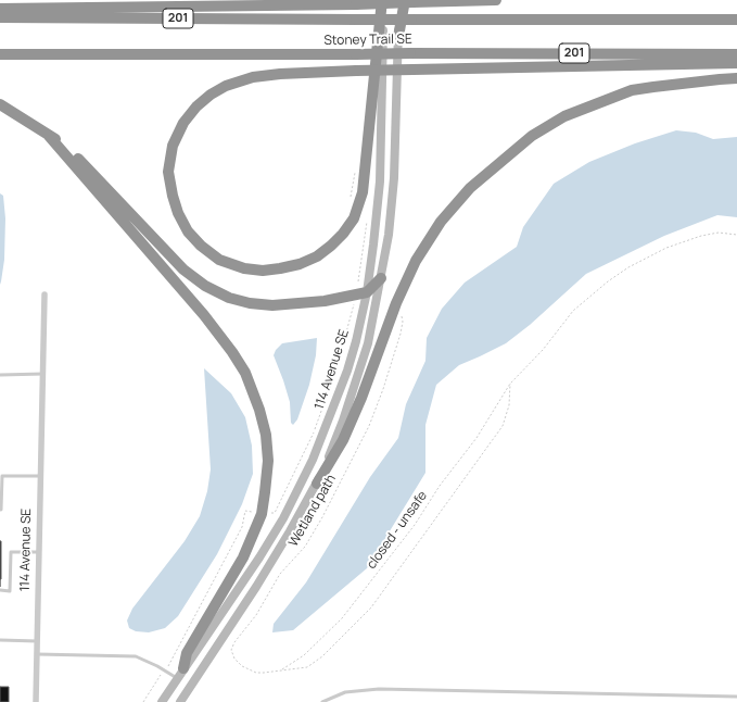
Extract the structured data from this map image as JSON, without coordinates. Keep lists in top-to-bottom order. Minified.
{"streets":{"highway":["201","Stoney Trail SE"],"main road":["114 Avenue SE"],"path":["Wetland path","closed - unsafe"]},"crossings":[["Wetland path","closed - unsafe"]]}
